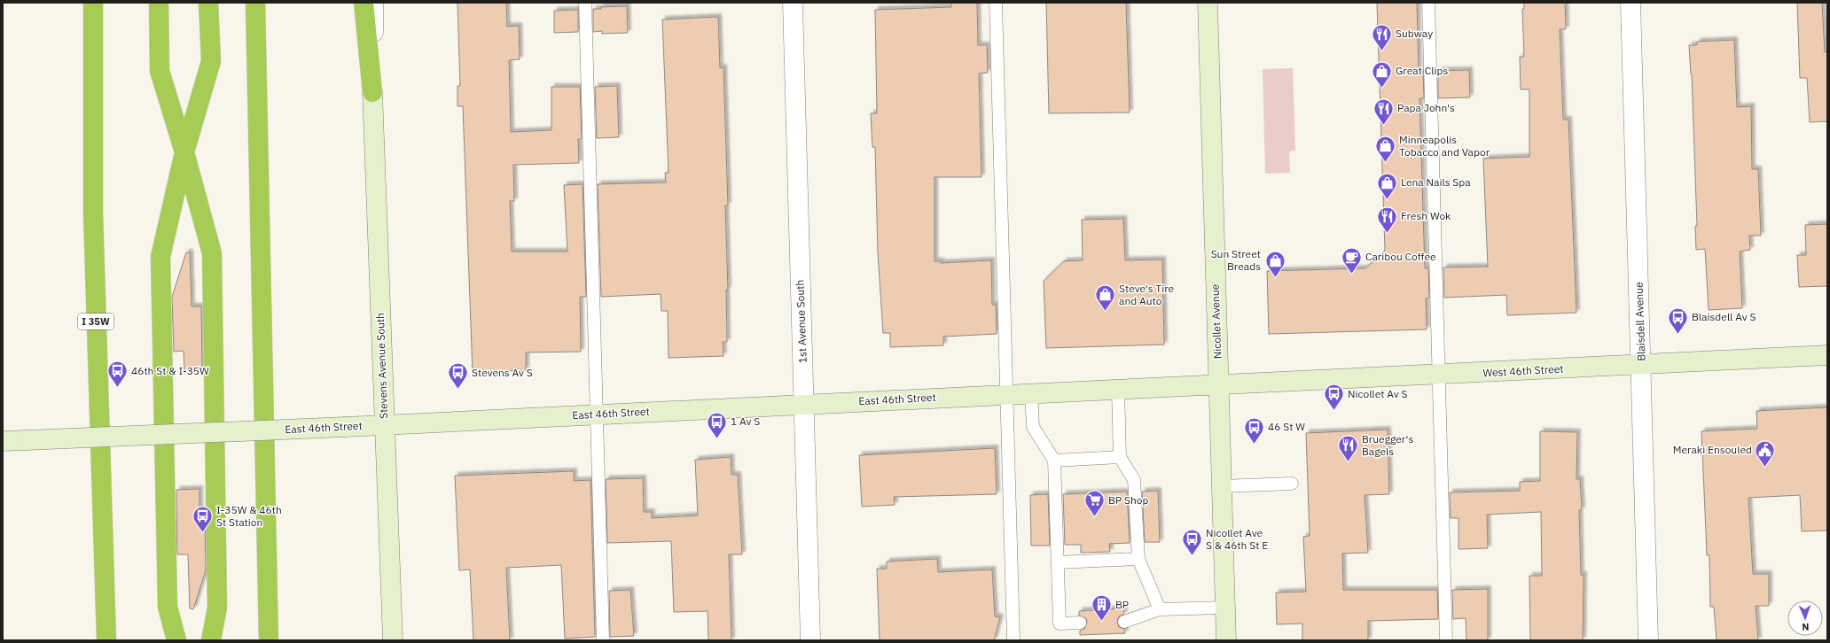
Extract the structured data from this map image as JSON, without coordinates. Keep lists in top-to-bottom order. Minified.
{"streets":{"highway":["I 35W"],"main road":["Nicollet Avenue","Stevens Avenue South","West 46th Street","East 46th Street"],"street":["1st Avenue South","Blaisdell Avenue"]},"crossings":[["1st Avenue South","East 46th Street"],["Nicollet Avenue","West 46th Street"],["Nicollet Avenue","East 46th Street"],["Blaisdell Avenue","West 46th Street"],["Stevens Avenue South","East 46th Street"],["West 46th Street","East 46th Street"]],"places":{"restaurant":["Subway","Papa John's","Fresh Wok","Bruegger's Bagels"],"shop":["Great Clips","Minneapolis Tobacco and Vapor","Lena Nails Spa","Sun Street Breads","Steve's Tire and Auto"],"cafe":["Caribou Coffee"],"bus stop":["Blaisdell Av S","46th St & I-35W","Stevens Av S","Nicollet Av S","1 Av S","46 St W","I-35W & 46th St Station","Nicollet Ave S & 46th St E"],"public building":["Meraki Ensouled"],"supermarket":["BP Shop"],"building":["BP"]},"north":"bottom"}
